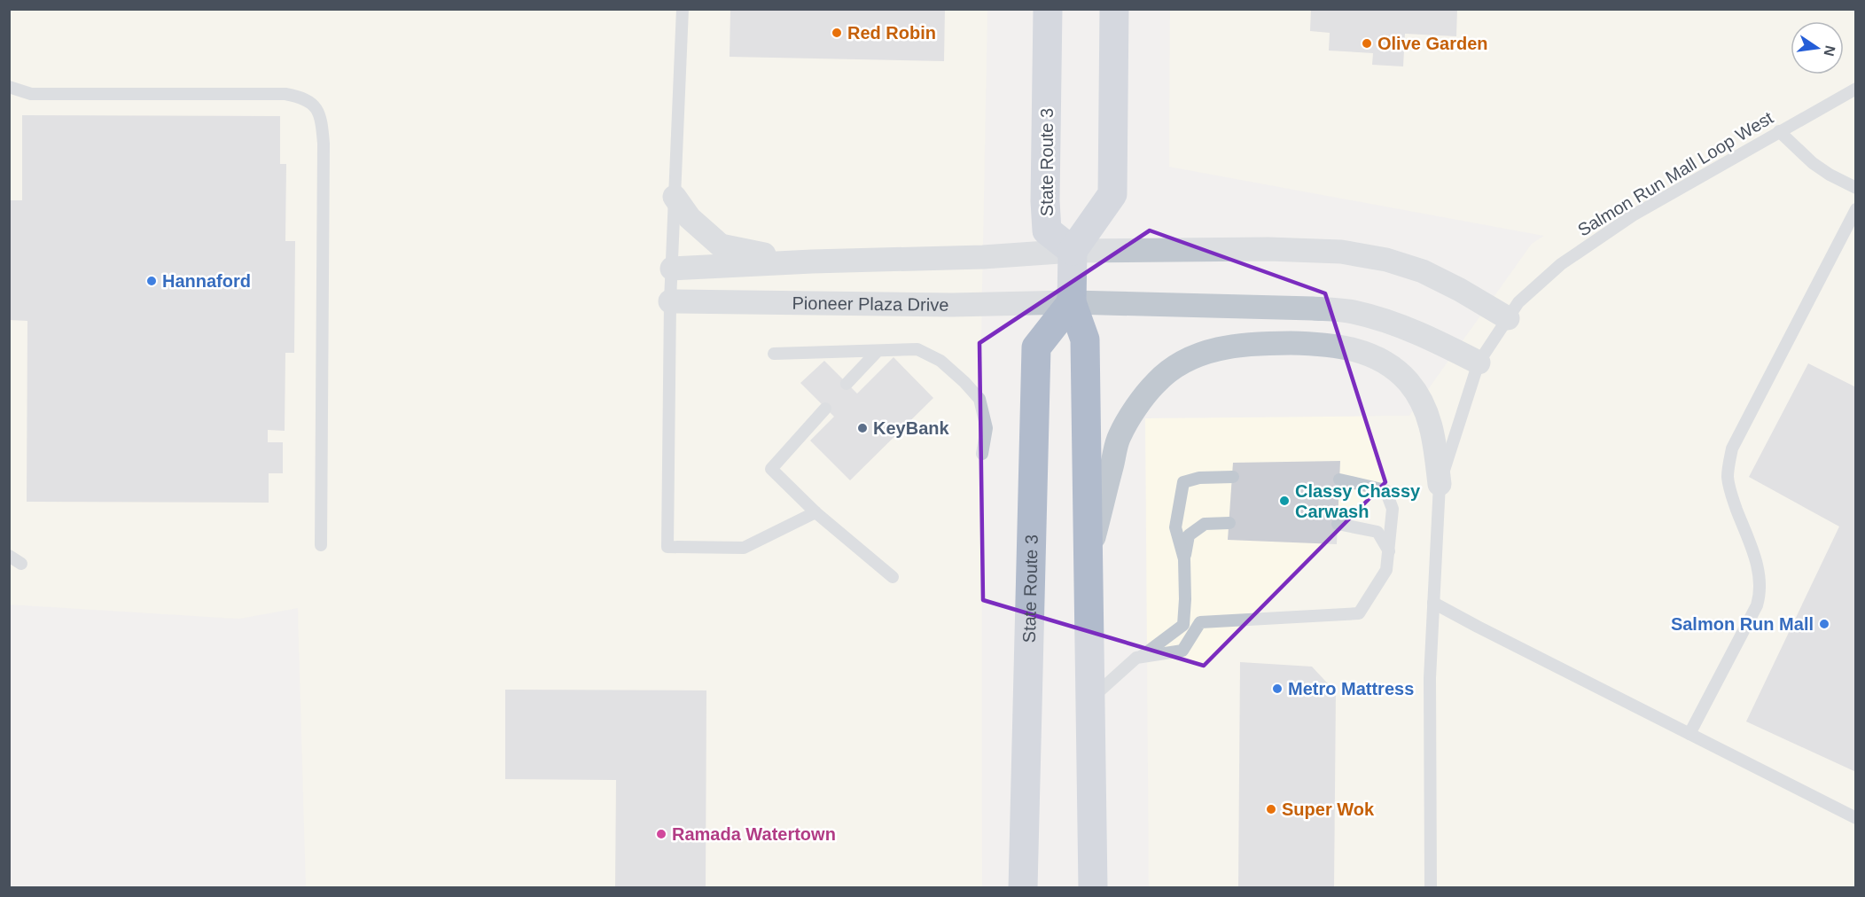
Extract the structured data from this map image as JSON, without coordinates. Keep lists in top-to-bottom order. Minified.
{"streets":{"main road":["State Route 3"],"street":["Pioneer Plaza Drive"],"lane":["Salmon Run Mall Loop West"]},"crossings":[["State Route 3","Pioneer Plaza Drive"],["Salmon Run Mall Loop West","Pioneer Plaza Drive"]],"places":["Red Robin","Olive Garden","Hannaford","KeyBank","Classy Chassy Carwash","Salmon Run Mall","Metro Mattress","Super Wok","Ramada Watertown"],"north":"right"}
